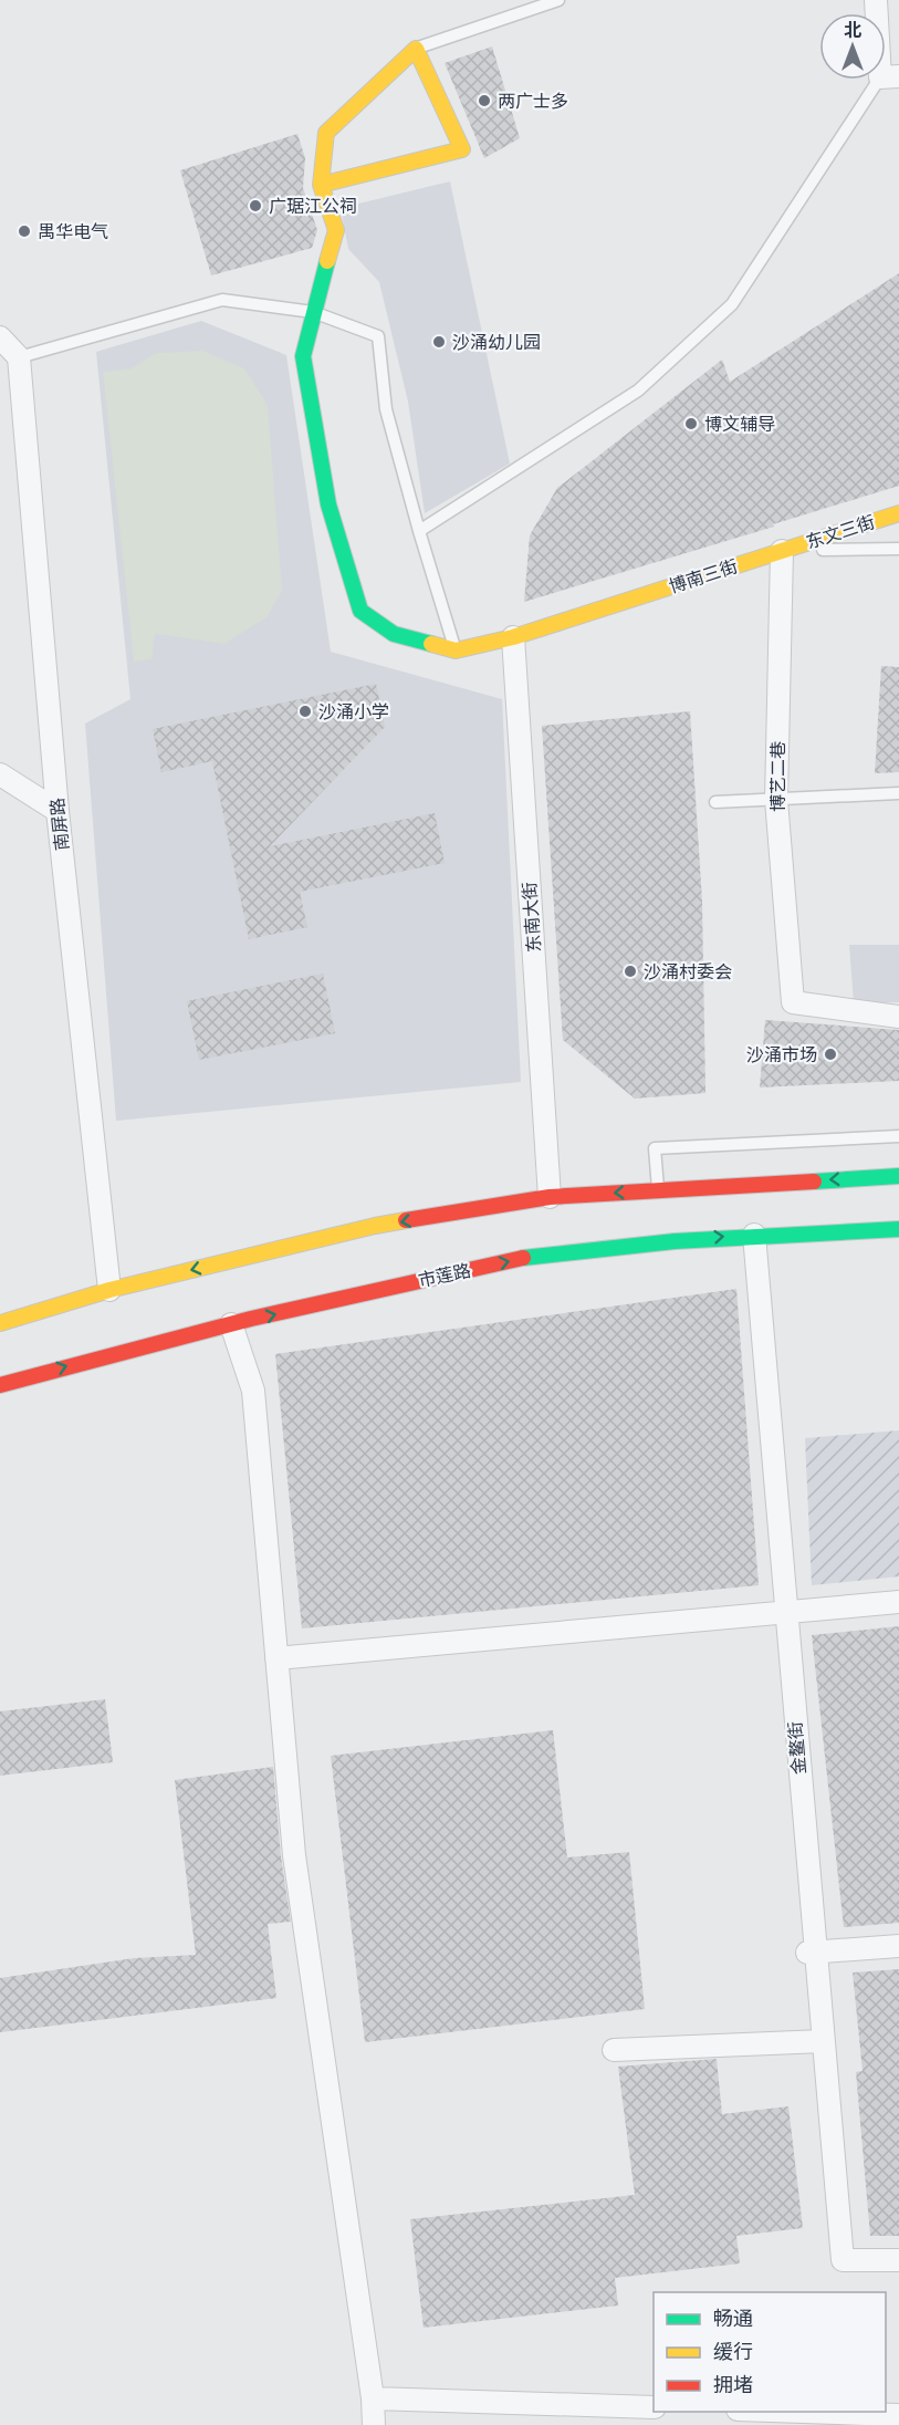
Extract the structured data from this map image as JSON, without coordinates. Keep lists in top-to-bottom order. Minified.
{"streets":{"main road":["东文三街","博南三街","市莲路"],"street":["南屏路","东南大街","金鳌街"],"lane":["博艺二巷"]},"crossings":[["东文三街","博南三街"],["东文三街","博艺二巷"],["博南三街","博艺二巷"],["博南三街","东南大街"],["市莲路","金鳌街"]],"places":["两广士多","广琚江公祠","禺华电气","沙涌幼儿园","博文辅导","沙涌小学","沙涌村委会","沙涌市场"],"legend":["畅通","缓行","拥堵"],"north":"top"}
